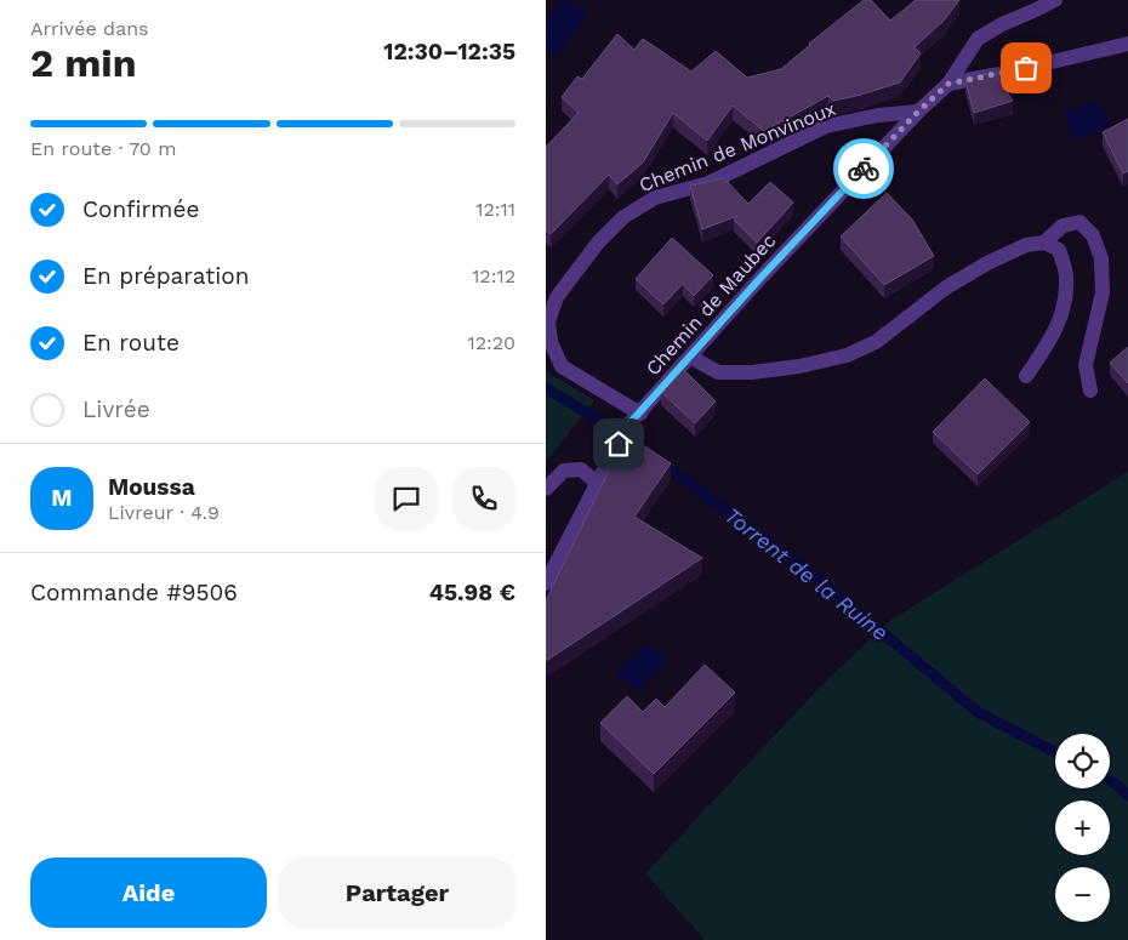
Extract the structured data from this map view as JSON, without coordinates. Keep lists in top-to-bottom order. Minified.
{"streets":{"street":["Chemin de Monvinoux","Chemin de Maubec"]},"crossings":[["Chemin de Monvinoux","Chemin de Maubec"]],"water":["Torrent de la Ruine"],"page":{"heading":["2 min","Arrivée dans","12:30–12:35"],"panel":["Moussa","Livreur · 4.9","Commande #9506","45.98 €"],"bar":"En route · 70 m","list":[["Confirmée","12:11"],["En préparation","12:12"],["En route","12:20"],"Livrée"],"round":"M","map_buttons":["+","−"],"buttons":["Aide","Partager"]}}
